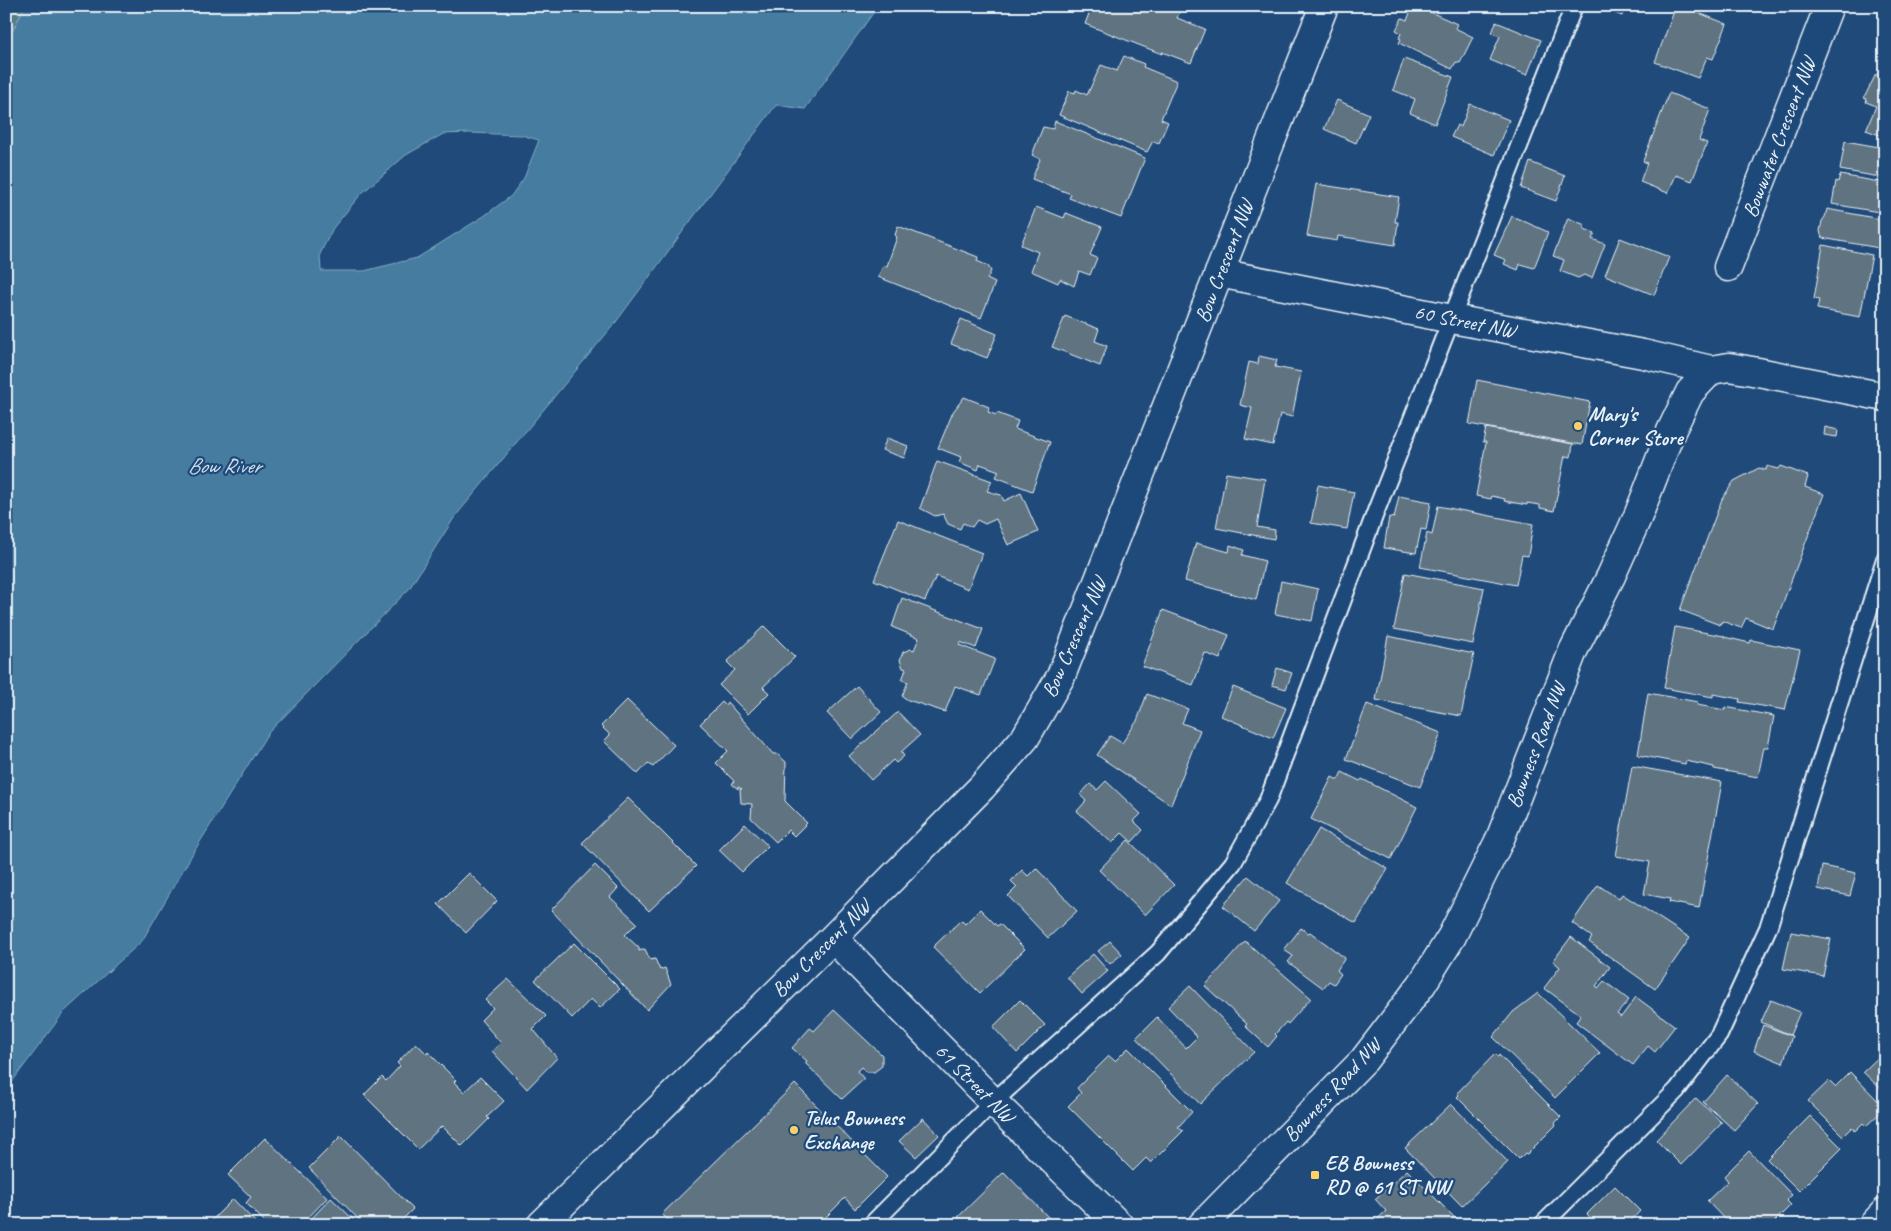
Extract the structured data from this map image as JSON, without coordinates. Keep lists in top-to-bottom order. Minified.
{"streets":{"street":["Bowwater Crescent NW","Bow Crescent NW","60 Street NW","Bowness Road NW","61 Street NW"]},"crossings":[["Bow Crescent NW","60 Street NW"],["Bow Crescent NW","61 Street NW"],["60 Street NW","Bowness Road NW"]],"water":["Bow River"],"places":{"other":["Mary's Corner Store","Telus Bowness Exchange"],"transit":["EB Bowness RD @ 61 ST NW"]}}
